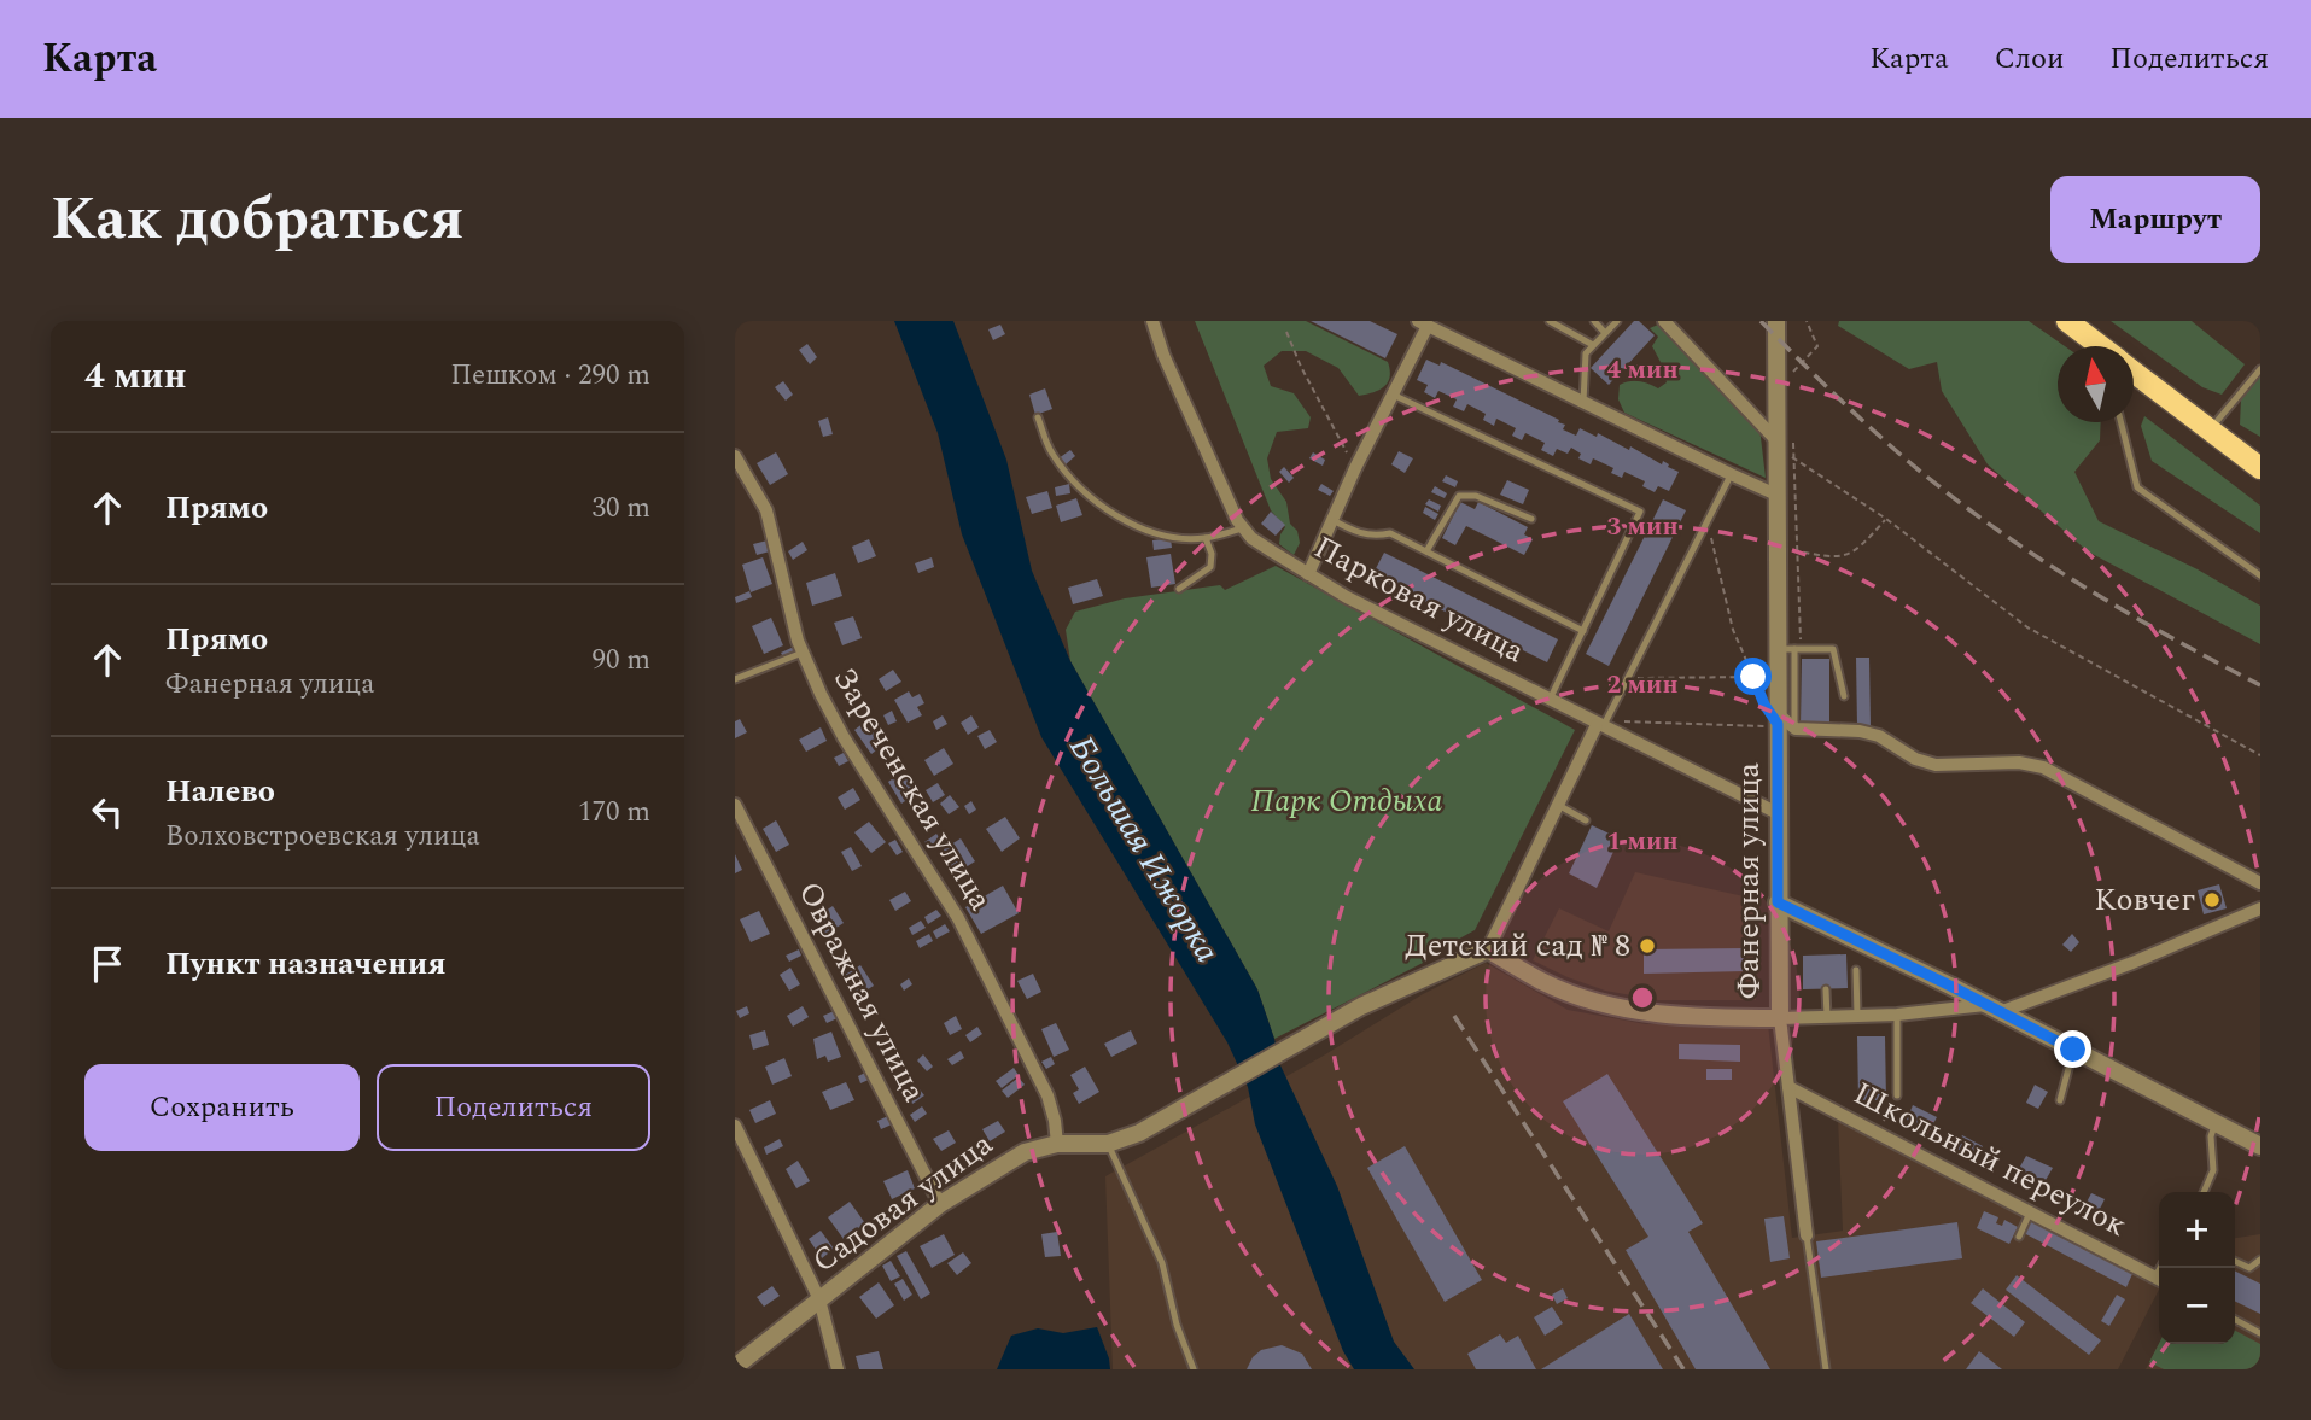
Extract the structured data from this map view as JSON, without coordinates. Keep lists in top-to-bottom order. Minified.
{"streets":{"street":["Парковая улица","Зареченская улица","Фанерная улица","Овражная улица","Школьный переулок","Садовая улица"]},"crossings":[["Парковая улица","Фанерная улица"],["Зареченская улица","Садовая улица"],["Фанерная улица","Школьный переулок"],["Овражная улица","Садовая улица"]],"water":["Большая Ижорка"],"parks":["Парк Отдыха"],"places":["Ковчег","Детский сад № 8"],"north":"top","page":{"header":"Карта","nav":["Карта","Слои","Поделиться"],"title":"Как добраться","buttons":["Маршрут",["Сохранить","Поделиться"]],"heading":["4 мин","Пешком · 290 m"],"list":[["Прямо","30 m"],["Прямо","Фанерная улица","90 m"],["Налево","Волховстроевская улица","170 m"],"Пункт назначения"],"map_buttons":["+","−"]},"rings":["4 мин","3 мин","2 мин","1 мин"]}
